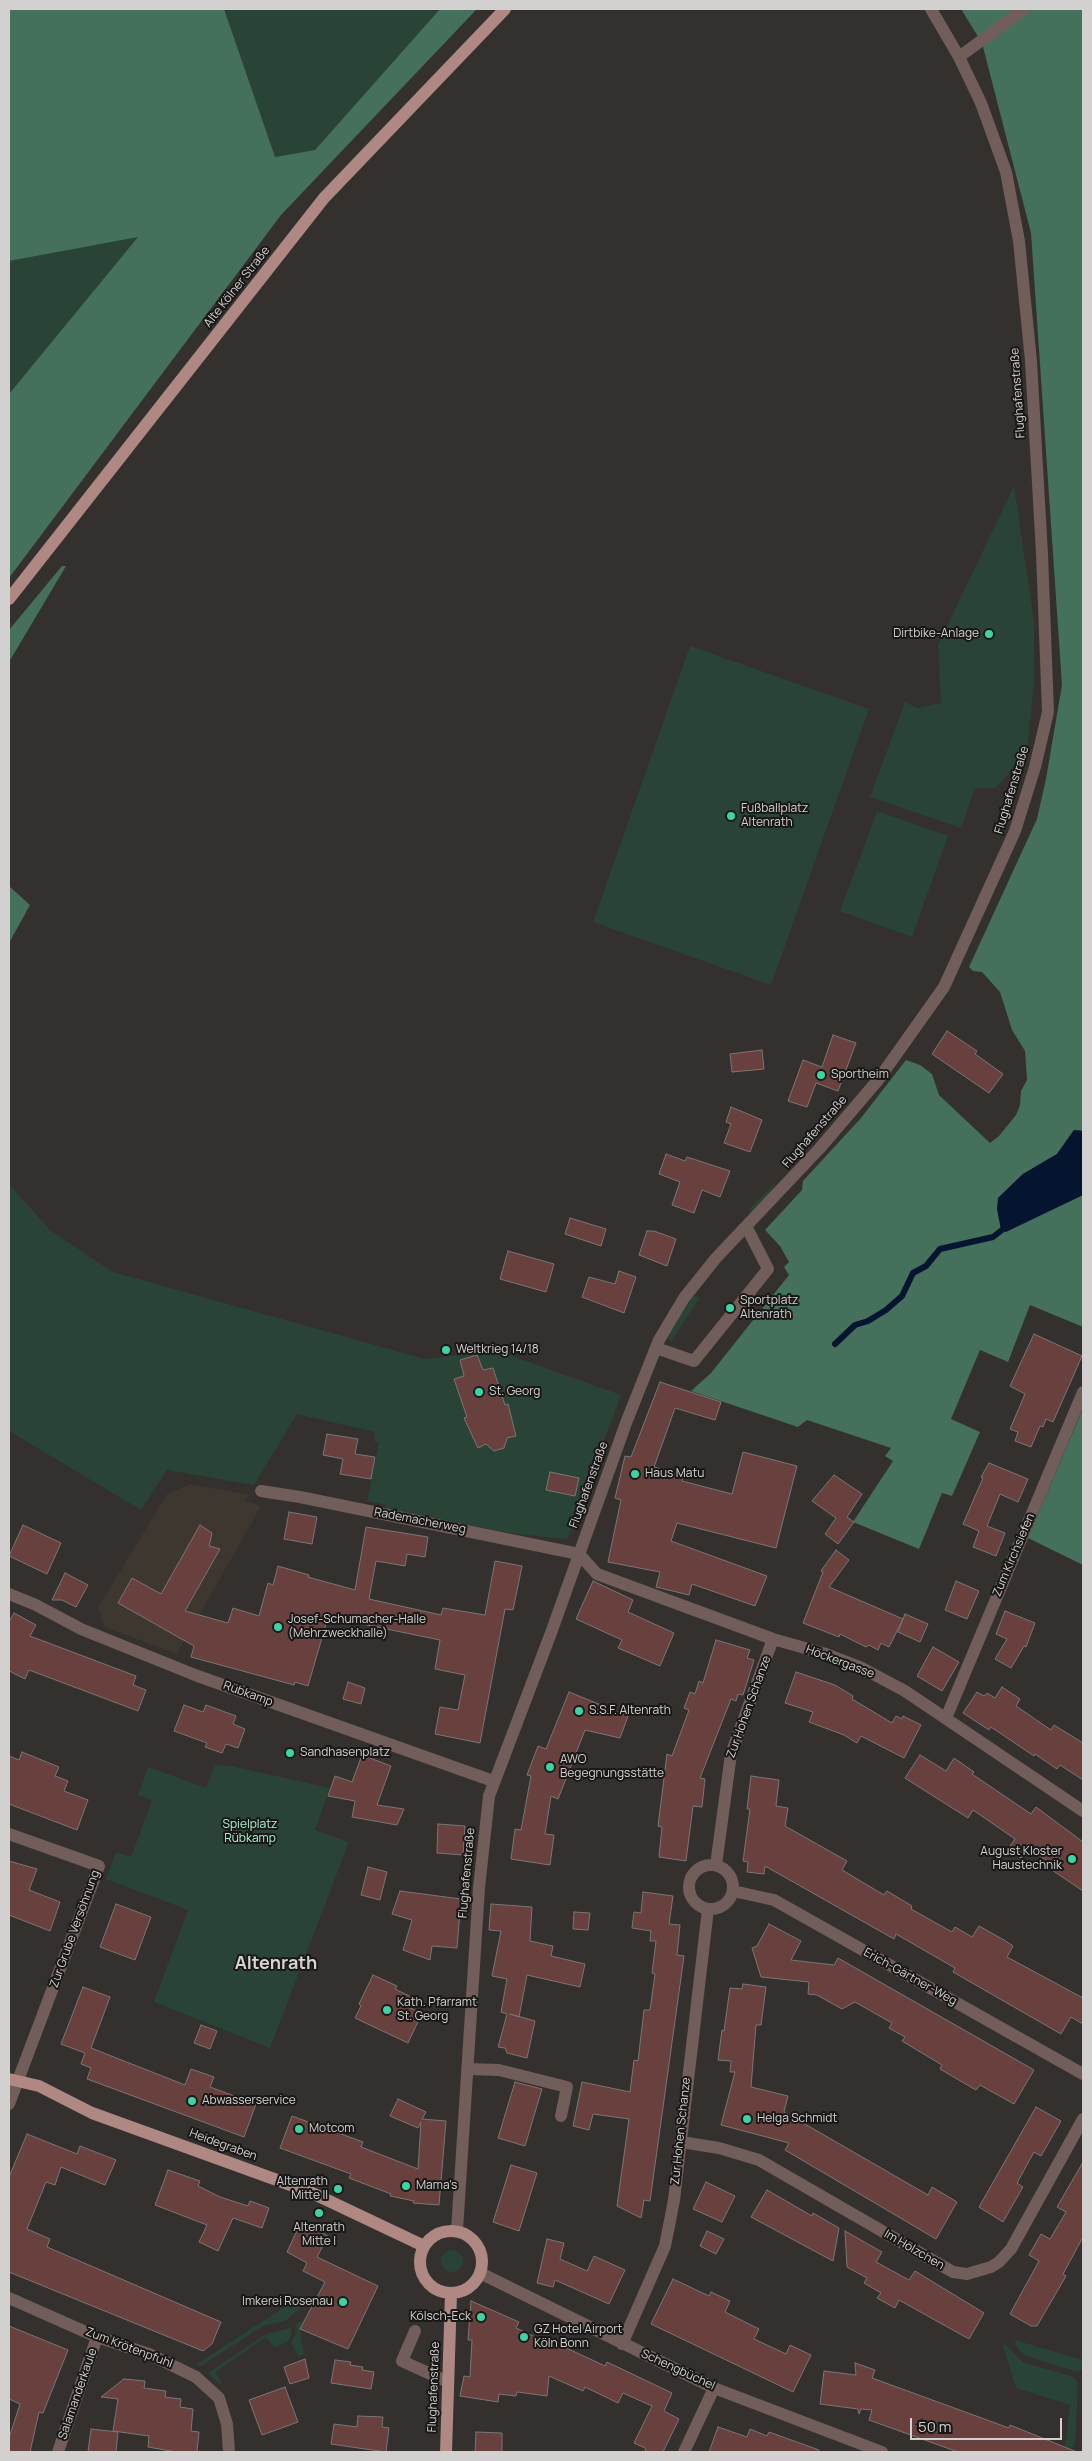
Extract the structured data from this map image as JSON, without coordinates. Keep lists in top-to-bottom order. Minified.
{"streets":{"main road":["Alte Kölner Straße","Flughafenstraße","Heidegraben"],"street":["Rademacherweg","Zum Kirchsiefen","Höckergasse","Rübkamp","Zur Hohen Schanze","Zur Grube Versöhnung","Erich-Gärtner-Weg","Im Hölzchen","Zum Krötenpfuhl","Schengbüchel","Salamanderkaule"]},"crossings":[["Flughafenstraße","Rademacherweg"],["Flughafenstraße","Höckergasse"],["Flughafenstraße","Rübkamp"],["Flughafenstraße","Heidegraben"],["Flughafenstraße","Schengbüchel"],["Rademacherweg","Höckergasse"],["Zum Kirchsiefen","Höckergasse"],["Höckergasse","Zur Hohen Schanze"],["Zur Hohen Schanze","Erich-Gärtner-Weg"],["Zur Hohen Schanze","Im Hölzchen"],["Zur Hohen Schanze","Schengbüchel"],["Zur Grube Versöhnung","Heidegraben"],["Heidegraben","Schengbüchel"],["Zum Krötenpfuhl","Salamanderkaule"]],"districts":["Altenrath"],"parks":["Spielplatz Rübkamp"],"places":["Dirtbike-Anlage","Fußballplatz Altenrath","Sportheim","Sportplatz Altenrath","Weltkrieg 14/18","St. Georg","Haus Matu","Josef-Schumacher-Halle (Mehrzweckhalle)","S.S.F. Altenrath","Sandhasenplatz","AWO Begegnungsstätte","August Kloster Haustechnik","Kath. Pfarramt St. Georg","Abwasserservice","Helga Schmidt","Motcom","Mama's","Altenrath Mitte II","Altenrath Mitte I","Imkerei Rosenau","Kölsch-Eck","GZ Hotel Airport Köln Bonn"],"scale_bar":"50 m"}
